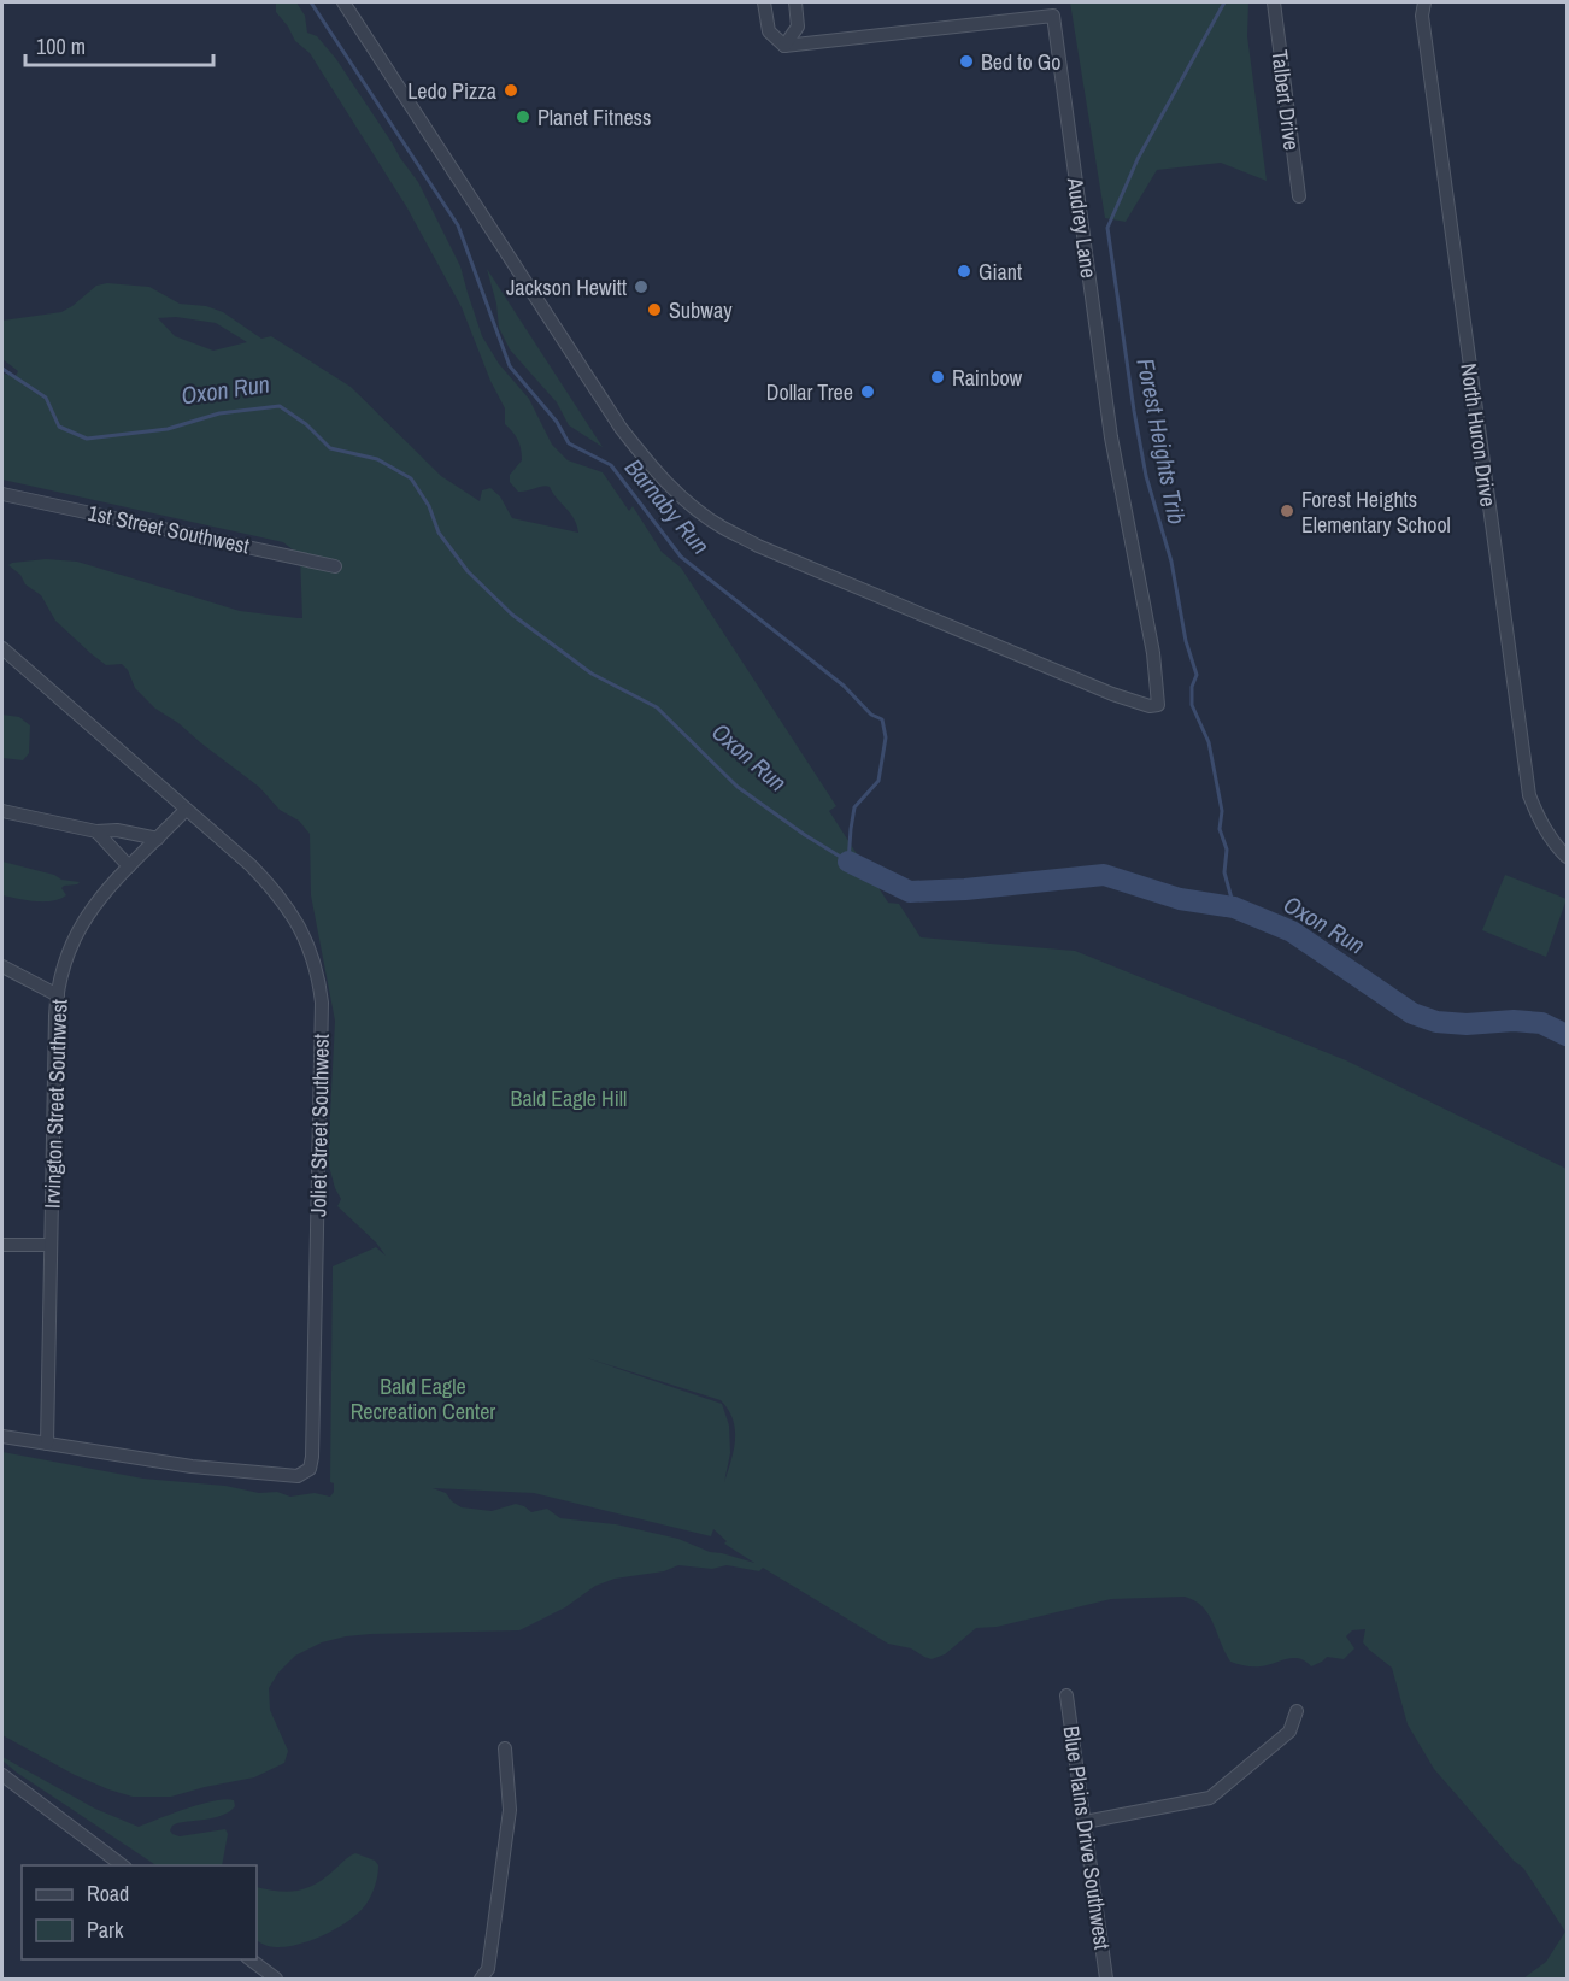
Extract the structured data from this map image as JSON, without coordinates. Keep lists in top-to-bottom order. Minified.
{"streets":{"street":["Talbert Drive","Audrey Lane","North Huron Drive","1st Street Southwest","Irvington Street Southwest","Joliet Street Southwest","Blue Plains Drive Southwest"]},"crossings":[["Irvington Street Southwest","Joliet Street Southwest"]],"water":["Oxon Run","Forest Heights Trib","Barnaby Run"],"parks":["Bald Eagle Hill","Bald Eagle Recreation Center"],"places":["Bed to Go","Ledo Pizza","Planet Fitness","Giant","Jackson Hewitt","Subway","Rainbow","Dollar Tree","Forest Heights Elementary School"],"legend":["Road","Park"],"scale_bar":"100 m"}
